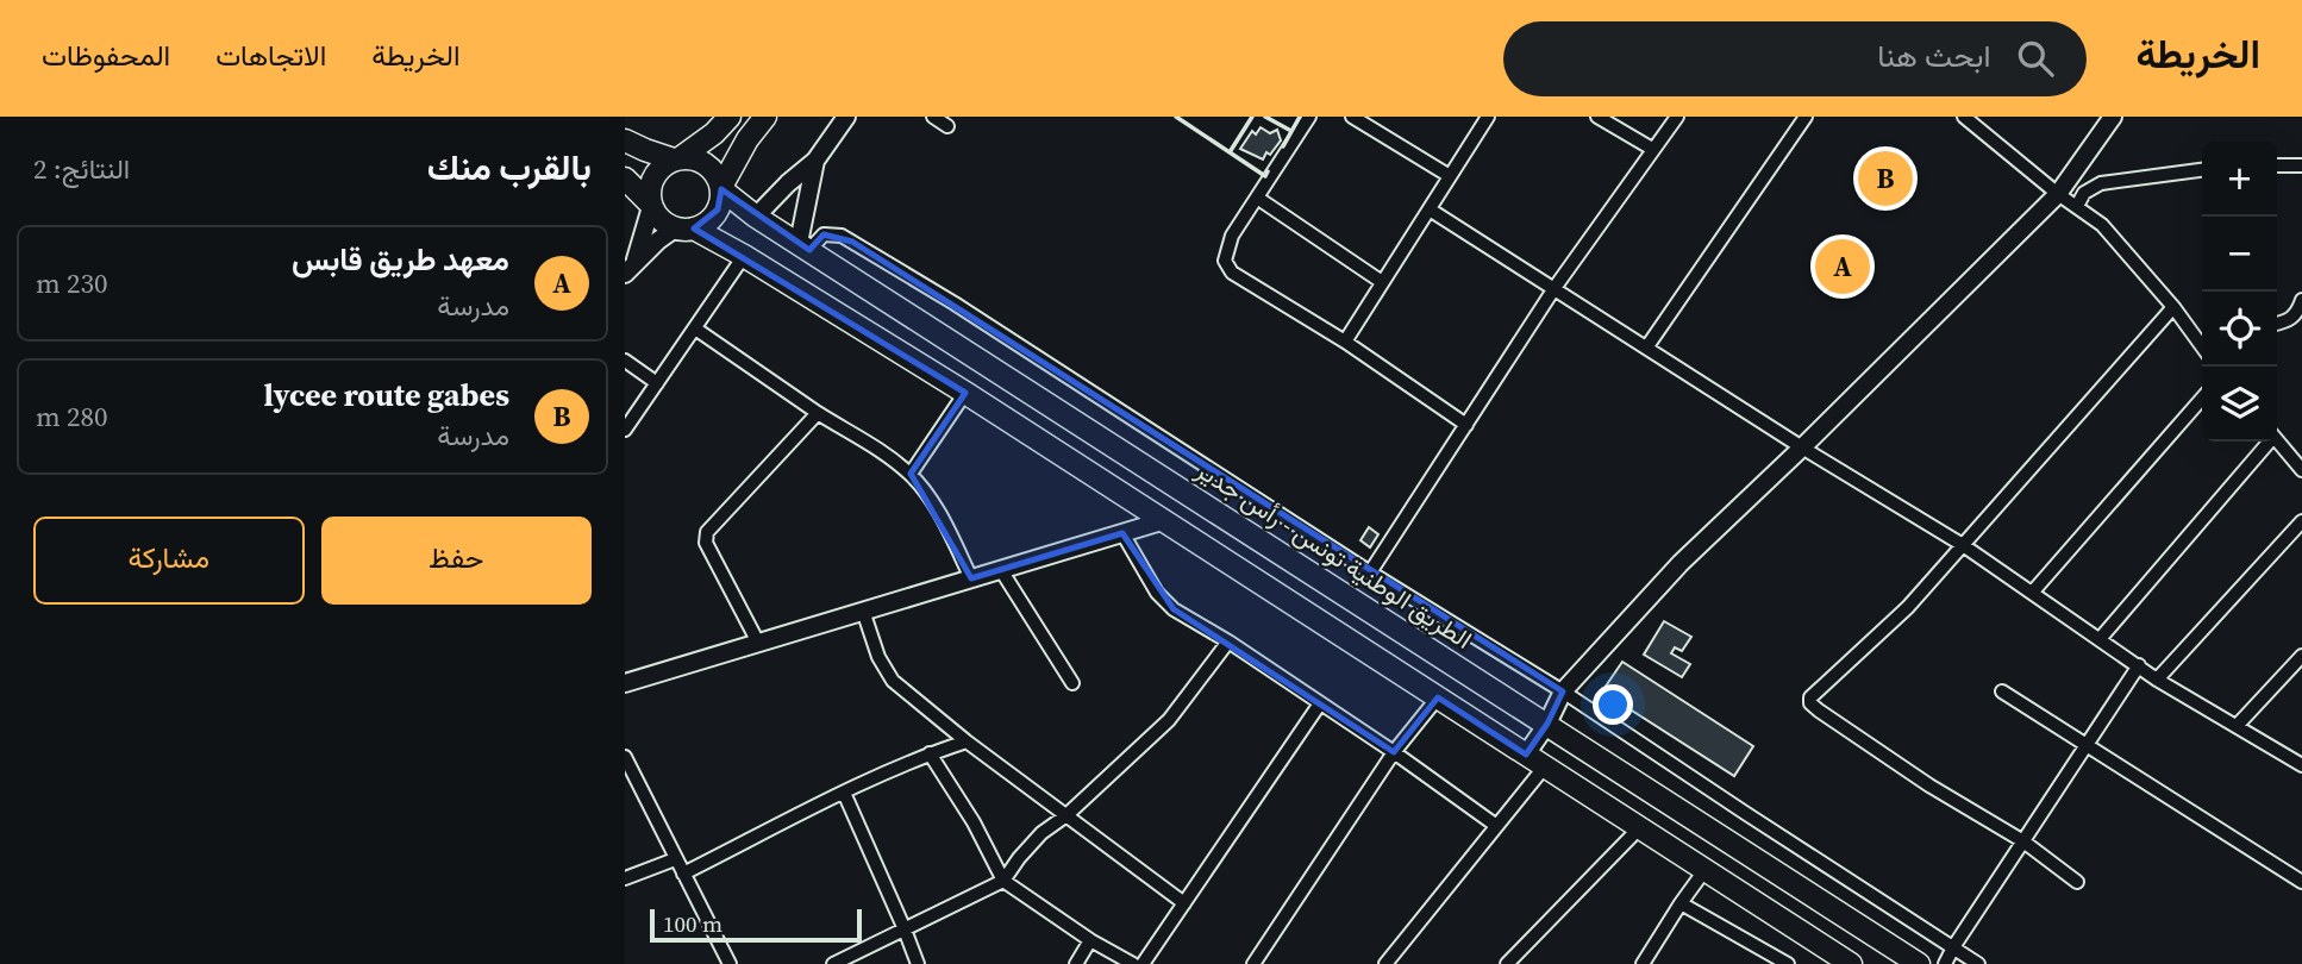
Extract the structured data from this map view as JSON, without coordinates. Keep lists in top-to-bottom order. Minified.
{"streets":{"main road":["الطريق الوطنية تونس - رأس جدير"]},"scale_bar":"100 m","page":{"header":"الخريطة","search":"ابحث هنا","nav":["الخريطة","الاتجاهات","المحفوظات"],"heading":["بالقرب منك","النتائج: 2"],"map_buttons":["+","−"],"pins":["B","A"],"list":[{"mark":"A","name":"معهد طريق قابس","note":"مدرسة","value":"230 m"},{"mark":"B","name":"lycee route gabes","note":"مدرسة","value":"280 m"}],"buttons":["حفظ","مشاركة"],"scale":"100 m"}}
